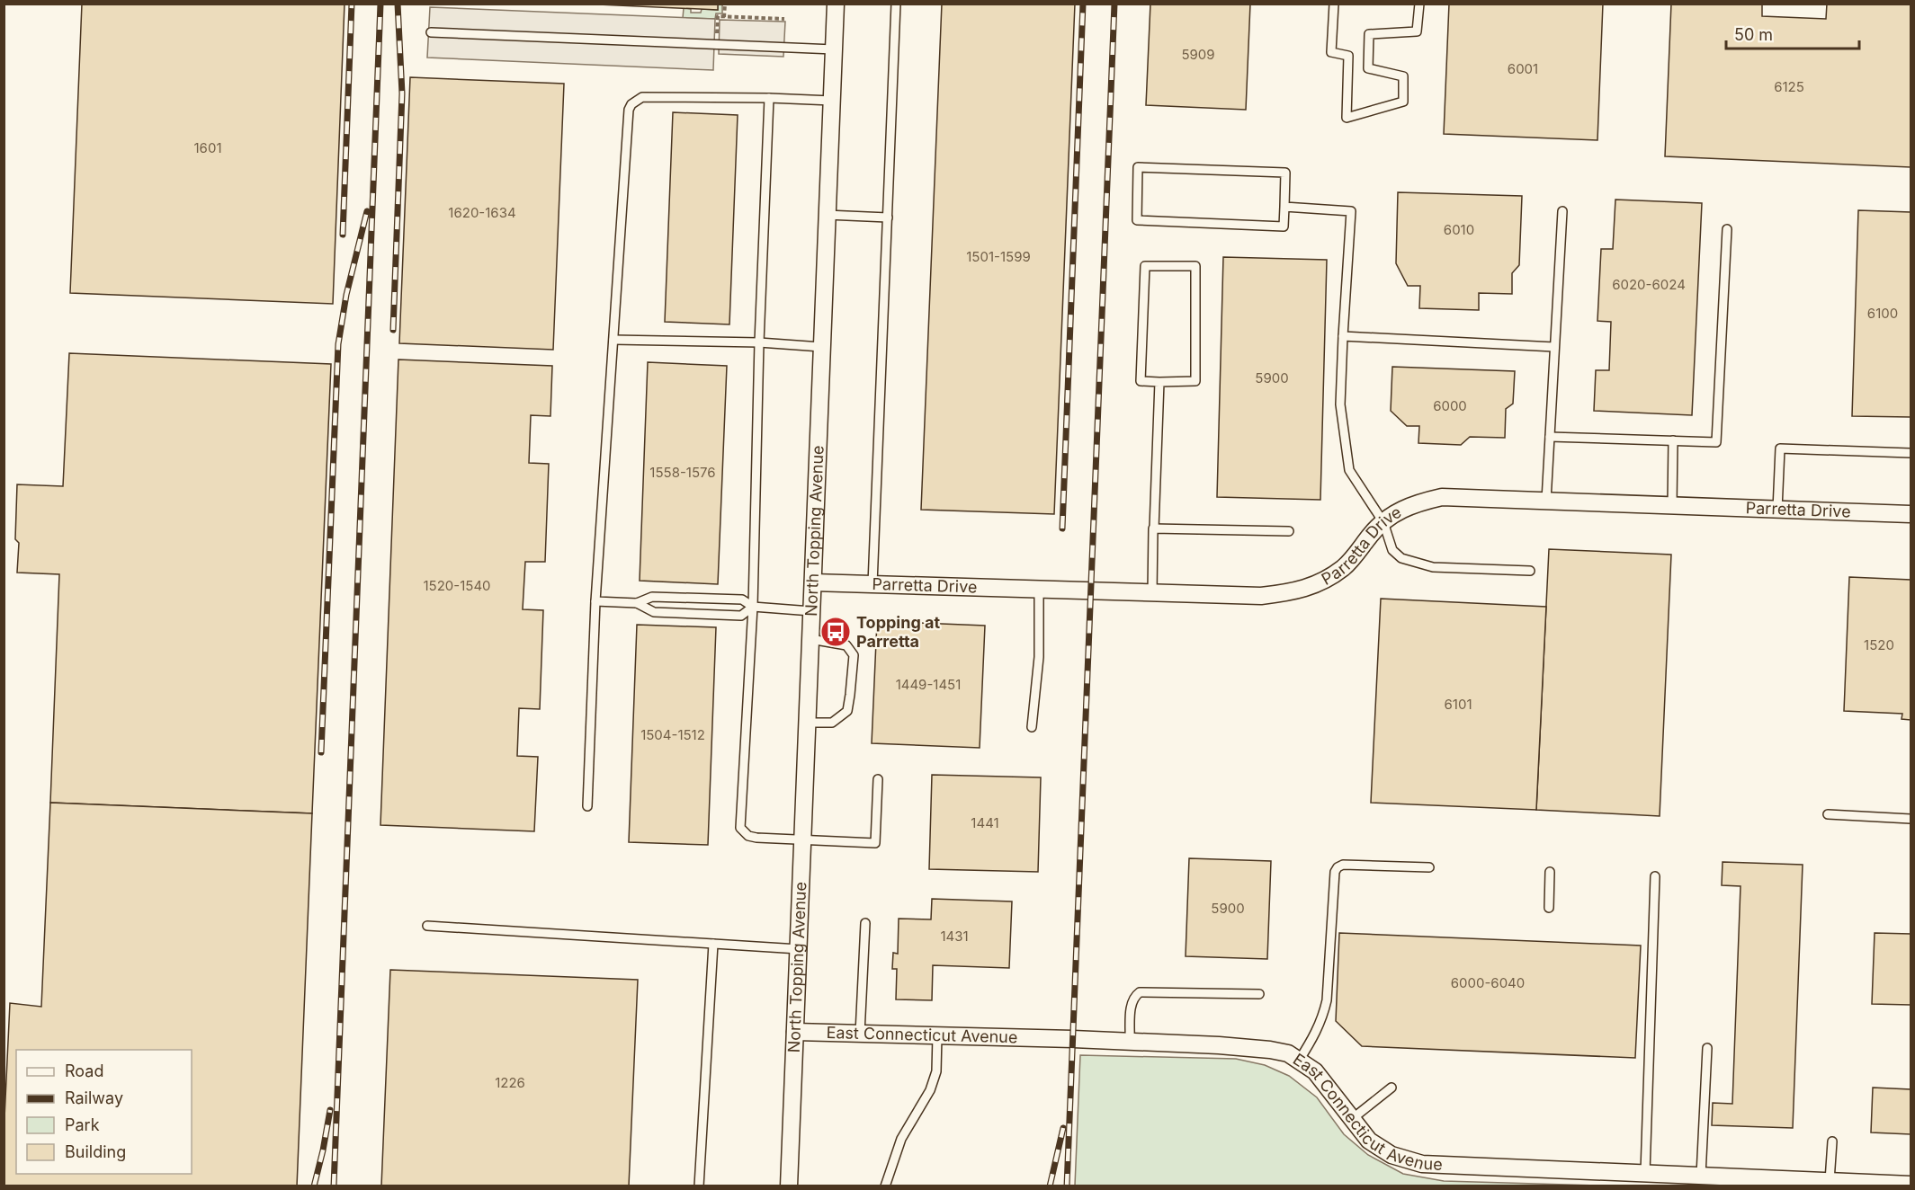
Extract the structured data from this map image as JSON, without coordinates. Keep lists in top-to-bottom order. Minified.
{"streets":{"street":["Parretta Drive","North Topping Avenue","East Connecticut Avenue"]},"crossings":[["Parretta Drive","North Topping Avenue"],["North Topping Avenue","East Connecticut Avenue"]],"places":{"bus stop":["Topping at Parretta"]},"house_numbers":["5909","6001","6125","1601","1620-1634","6010","1501-1599","6020-6024","6100","5900","6000","1558-1576","1520-1540","1520","1449-1451","6101","1504-1512","1441","5900","1431","6000-6040","1226"],"legend":["Road","Railway","Park","Building"],"scale_bar":"50 m"}
